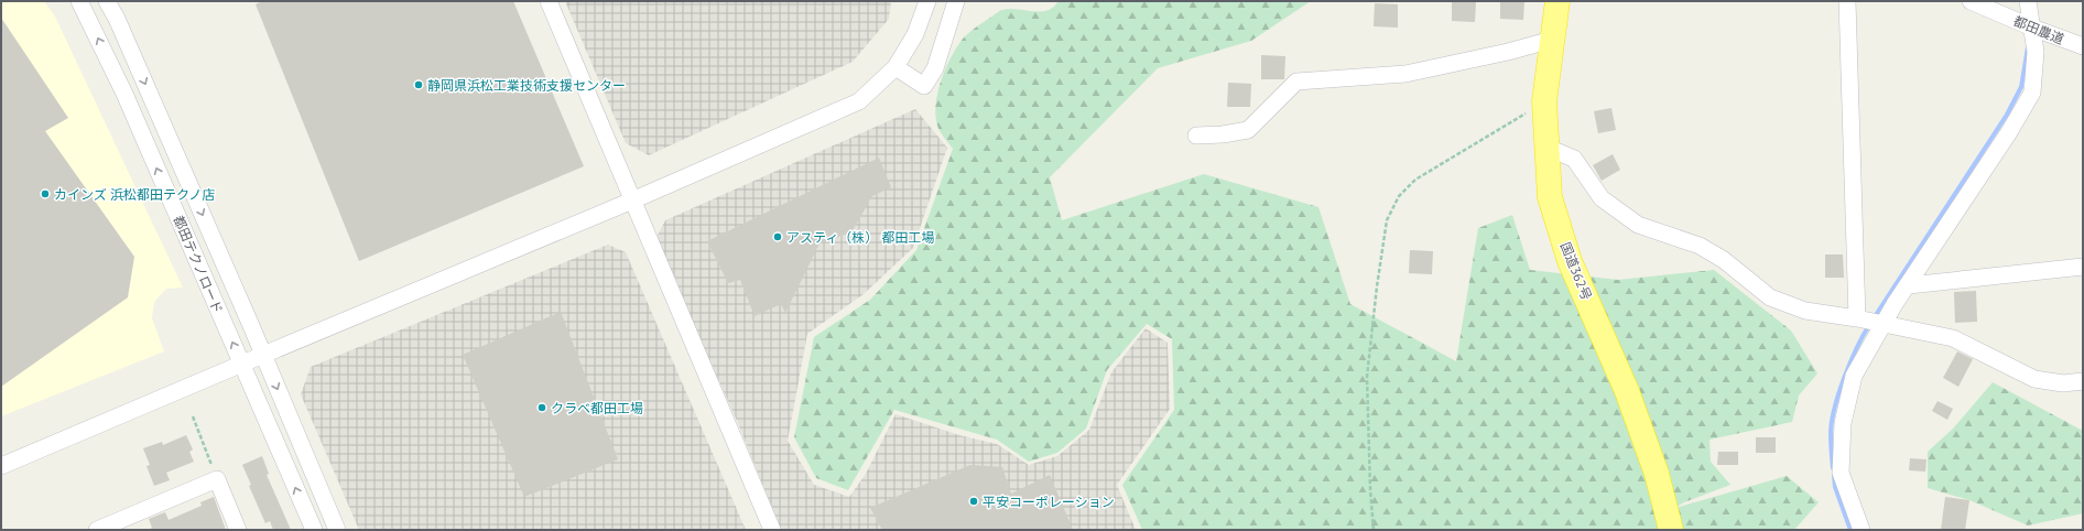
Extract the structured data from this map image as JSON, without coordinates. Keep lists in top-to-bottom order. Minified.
{"streets":{"highway":["国道362号"],"street":["都田農道","都田テクノロード"]},"places":["静岡県浜松工業技術支援センター","カインズ 浜松都田テクノ店","アスティ（株） 都田工場","クラベ都田工場","平安コーポレーション"]}
